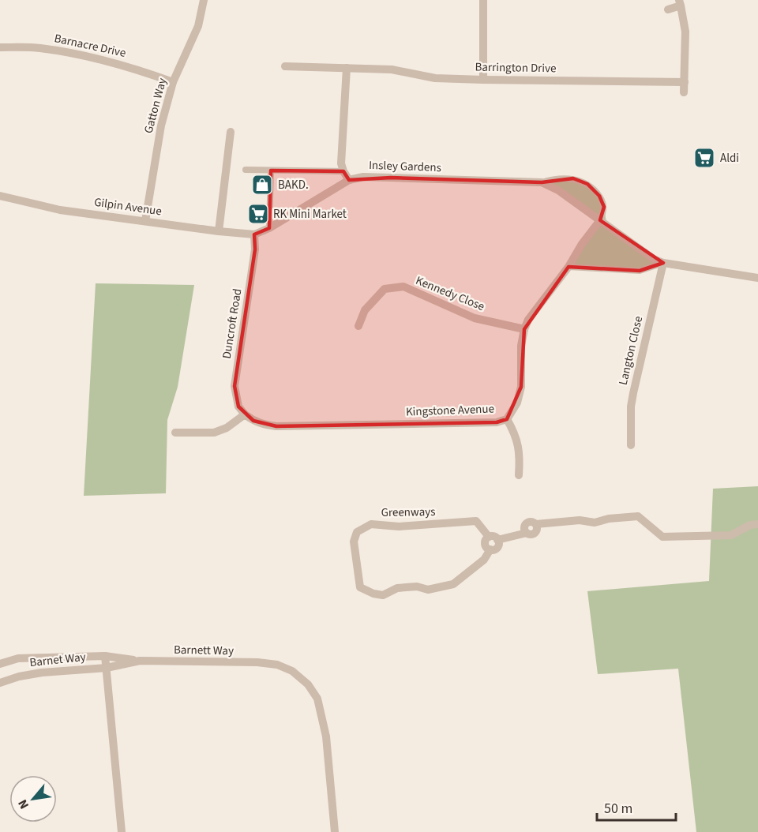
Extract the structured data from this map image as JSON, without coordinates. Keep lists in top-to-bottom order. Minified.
{"streets":{"street":["Barnacre Drive","Barrington Drive","Gatton Way","Insley Gardens","Gilpin Avenue","Kennedy Close","Duncroft Road","Langton Close","Kingstone Avenue","Greenways","Barnett Way","Barnet Way"]},"crossings":[["Barnacre Drive","Gatton Way"],["Gatton Way","Gilpin Avenue"],["Insley Gardens","Gilpin Avenue"],["Insley Gardens","Duncroft Road"],["Insley Gardens","Langton Close"],["Insley Gardens","Kingstone Avenue"],["Gilpin Avenue","Duncroft Road"],["Kennedy Close","Kingstone Avenue"],["Duncroft Road","Kingstone Avenue"],["Barnett Way","Barnet Way"]],"places":{"supermarket":["Aldi","RK Mini Market"],"shop":["BAKD."]},"scale_bar":"50 m","north":"bottom left"}
